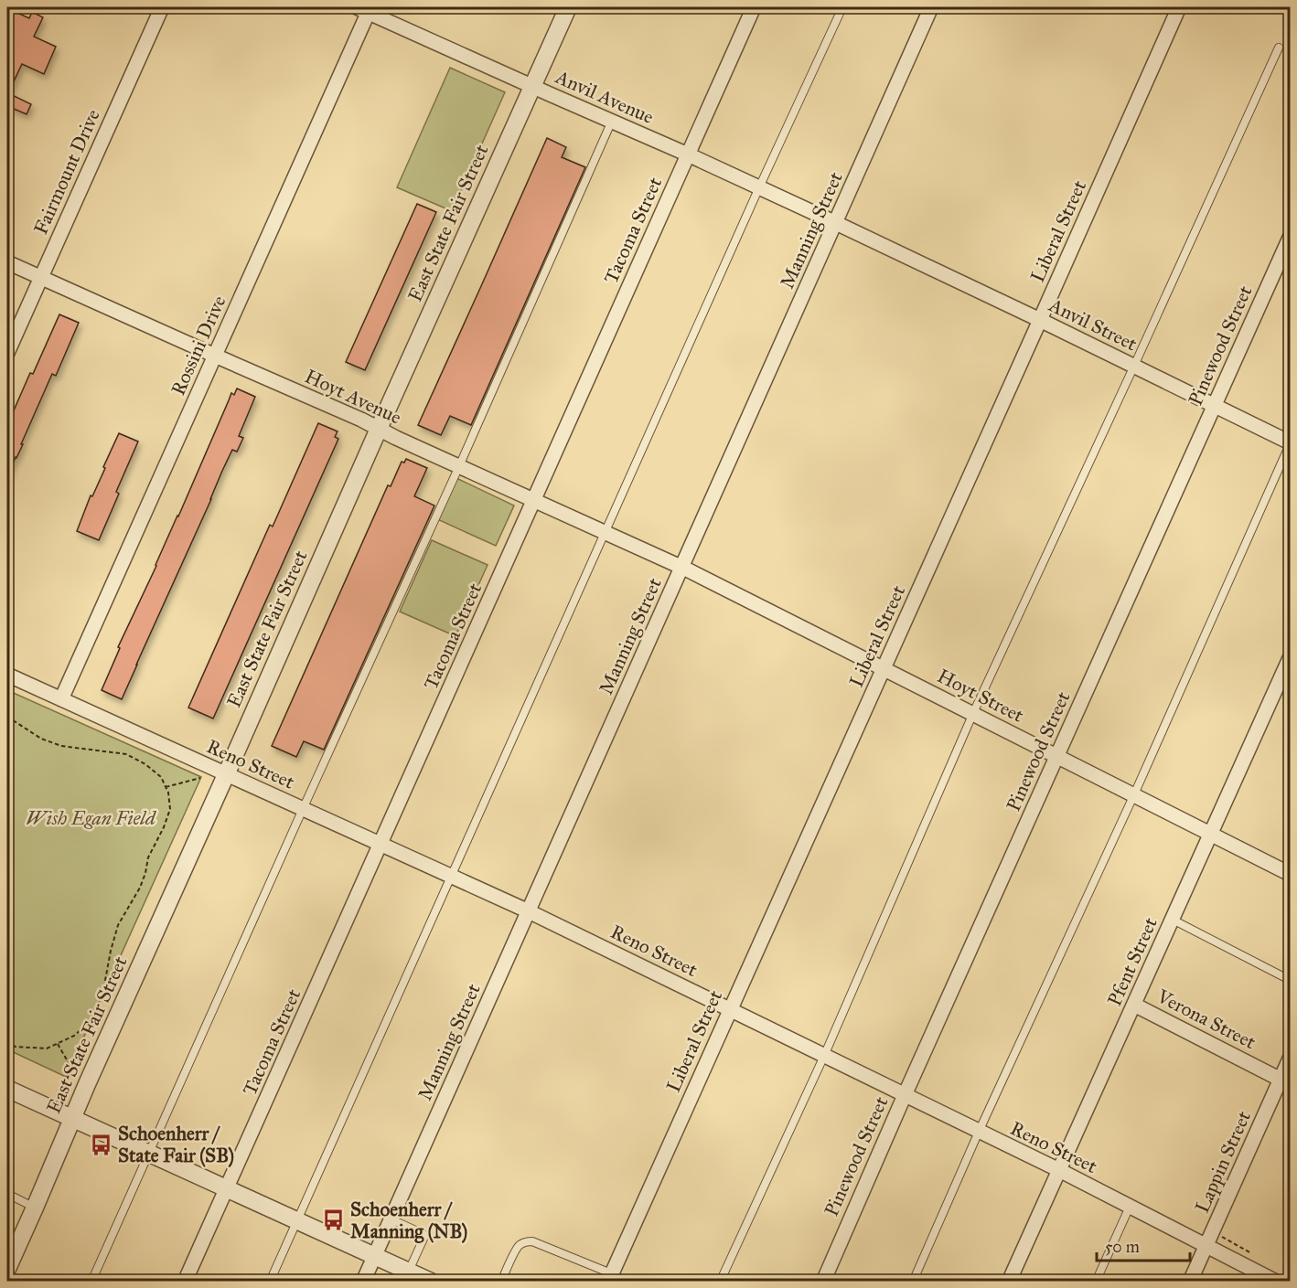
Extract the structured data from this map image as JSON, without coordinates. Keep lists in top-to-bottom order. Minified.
{"streets":{"street":["Anvil Avenue","Fairmount Drive","East State Fair Street","Tacoma Street","Manning Street","Liberal Street","Anvil Street","Rossini Drive","Pinewood Street","Hoyt Avenue","Hoyt Street","Reno Street","Pfent Street","Verona Street","Lappin Street"]},"crossings":[["Anvil Avenue","East State Fair Street"],["Anvil Avenue","Tacoma Street"],["Anvil Avenue","Manning Street"],["Anvil Avenue","Anvil Street"],["Anvil Avenue","Rossini Drive"],["Fairmount Drive","Hoyt Avenue"],["East State Fair Street","Hoyt Avenue"],["East State Fair Street","Reno Street"],["Tacoma Street","Hoyt Avenue"],["Tacoma Street","Reno Street"],["Manning Street","Anvil Street"],["Manning Street","Hoyt Avenue"],["Manning Street","Hoyt Street"],["Manning Street","Reno Street"],["Liberal Street","Anvil Street"],["Liberal Street","Hoyt Street"],["Liberal Street","Reno Street"],["Anvil Street","Pinewood Street"],["Rossini Drive","Hoyt Avenue"],["Rossini Drive","Reno Street"],["Pinewood Street","Hoyt Street"],["Pinewood Street","Reno Street"],["Hoyt Avenue","Hoyt Street"],["Hoyt Street","Pfent Street"],["Reno Street","Pfent Street"],["Reno Street","Lappin Street"],["Pfent Street","Verona Street"],["Verona Street","Lappin Street"]],"parks":["Wish Egan Field"],"places":{"bus stop":["Schoenherr / State Fair (SB)","Schoenherr / Manning (NB)"]},"scale_bar":"50 m"}
